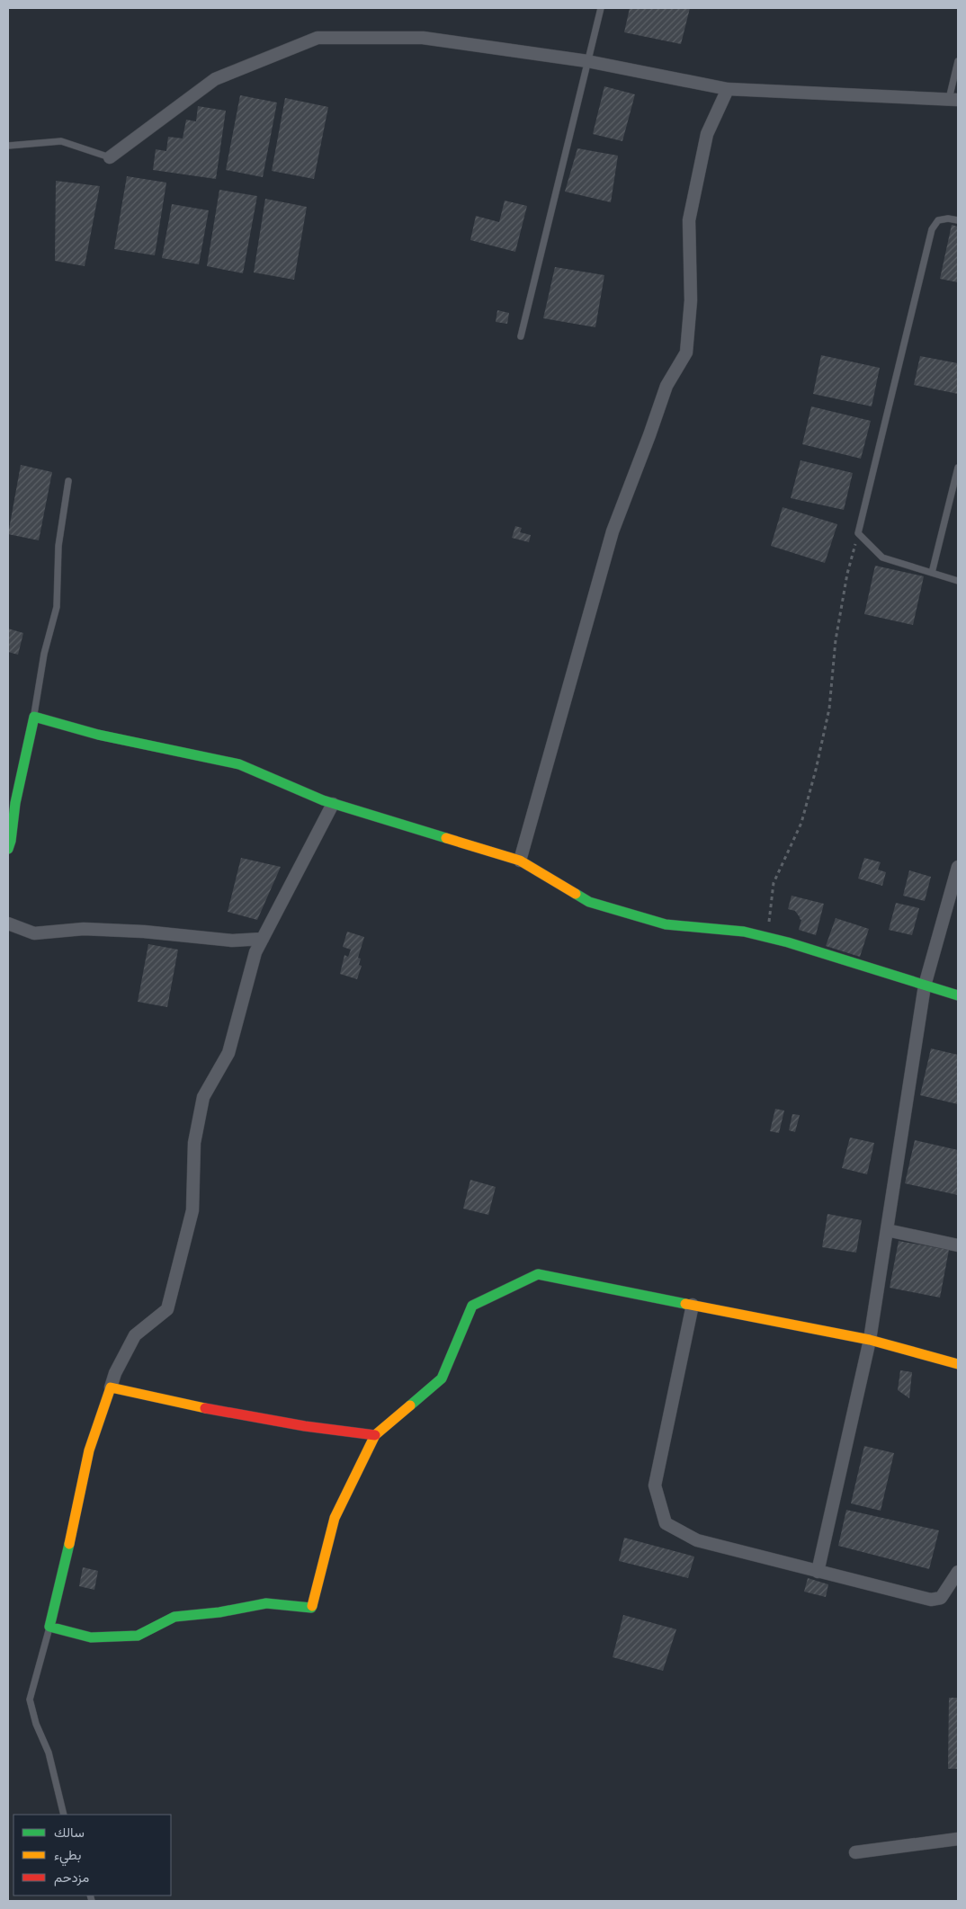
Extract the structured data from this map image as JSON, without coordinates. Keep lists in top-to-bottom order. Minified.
{"legend":["سالك","بطيء","مزدحم"]}
